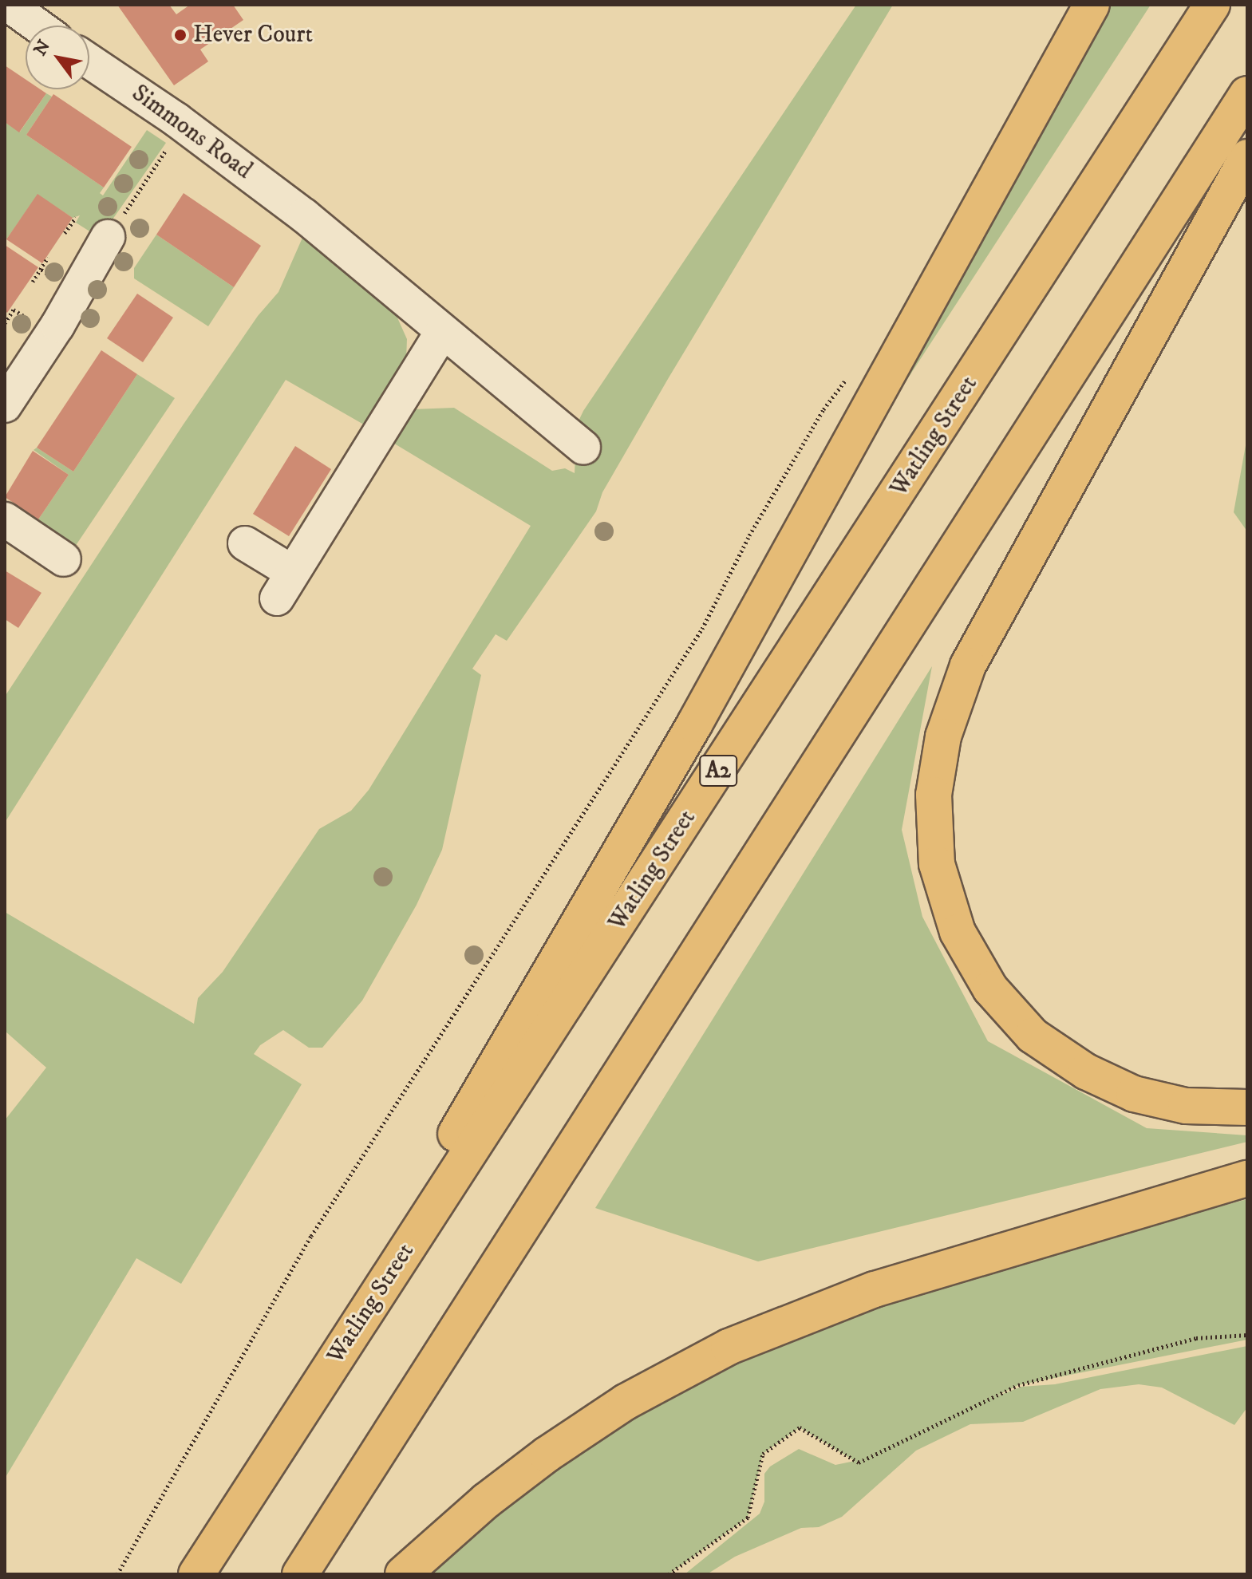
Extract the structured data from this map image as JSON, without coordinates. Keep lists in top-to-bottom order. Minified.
{"streets":{"highway":["Watling Street","A2"],"street":["Simmons Road"]},"places":["Hever Court"],"north":"top left"}
